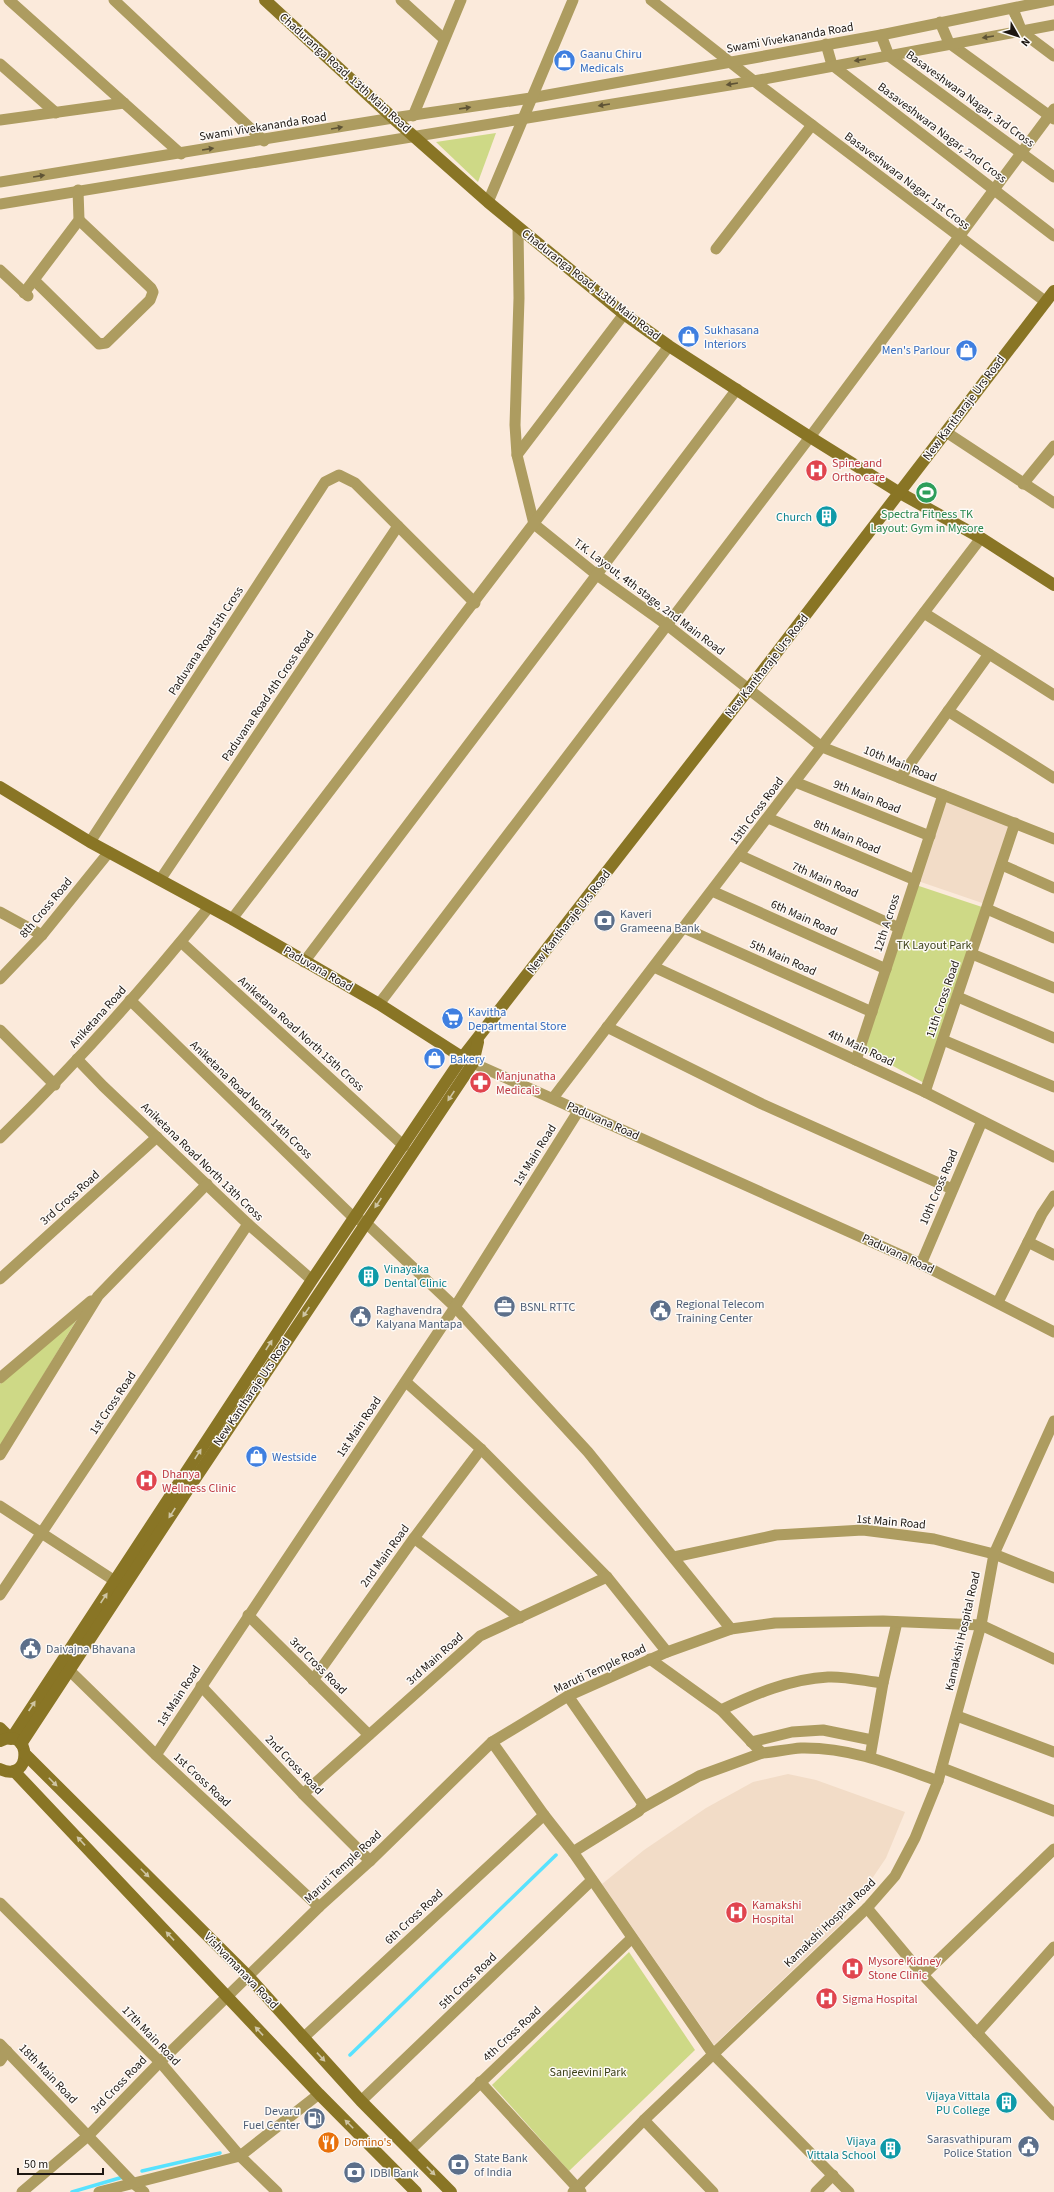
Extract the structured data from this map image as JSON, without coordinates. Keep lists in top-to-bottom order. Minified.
{"streets":{"main road":["Chaduranga Road, 13th Main Road","New Kantharaje Urs Road","Paduvana Road","Vishvamanava Road"],"street":["Swami Vivekananda Road","Basaveshwara Nagar, 3rd Cross","Basaveshwara Nagar, 2nd Cross","Basaveshwara Nagar, 1st Cross","T.K. Layout, 4th stage, 2nd Main Road","Paduvana Road 5th Cross","Paduvana Road 4th Cross Road","10th Main Road","9th Main Road","13th Cross Road","8th Main Road","7th Main Road","8th Cross Road","6th Main Road","12th A cross","5th Main Road","11th Cross Road","Aniketana Road","Aniketana Road North 15th Cross","4th Main Road","Aniketana Road North 14th Cross","1st Main Road","Aniketana Road North 13th Cross","10th Cross Road","3rd Cross Road","1st Cross Road","2nd Main Road","Kamakshi Hospital Road","3rd Main Road","Maruti Temple Road","2nd Cross Road","6th Cross Road","5th Cross Road","4th Cross Road","17th Main Road","18th Main Road"]},"crossings":[["Swami Vivekananda Road","Chaduranga Road, 13th Main Road"],["Swami Vivekananda Road","Basaveshwara Nagar, 3rd Cross"],["Swami Vivekananda Road","Basaveshwara Nagar, 1st Cross"],["Chaduranga Road, 13th Main Road","New Kantharaje Urs Road"],["Chaduranga Road, 13th Main Road","13th Cross Road"],["Basaveshwara Nagar, 1st Cross","New Kantharaje Urs Road"],["New Kantharaje Urs Road","T.K. Layout, 4th stage, 2nd Main Road"],["New Kantharaje Urs Road","10th Main Road"],["New Kantharaje Urs Road","Paduvana Road"],["New Kantharaje Urs Road","Aniketana Road North 15th Cross"],["New Kantharaje Urs Road","Aniketana Road North 14th Cross"],["New Kantharaje Urs Road","Aniketana Road North 13th Cross"],["New Kantharaje Urs Road","1st Cross Road"],["New Kantharaje Urs Road","Vishvamanava Road"],["T.K. Layout, 4th stage, 2nd Main Road","10th Main Road"],["Paduvana Road 5th Cross","Paduvana Road 4th Cross Road"],["Paduvana Road 5th Cross","Paduvana Road"],["Paduvana Road 4th Cross Road","Paduvana Road"],["10th Main Road","13th Cross Road"],["10th Main Road","12th A cross"],["10th Main Road","11th Cross Road"],["9th Main Road","13th Cross Road"],["9th Main Road","12th A cross"],["13th Cross Road","8th Main Road"],["13th Cross Road","7th Main Road"],["13th Cross Road","6th Main Road"],["13th Cross Road","5th Main Road"],["13th Cross Road","Paduvana Road"],["13th Cross Road","4th Main Road"],["8th Main Road","12th A cross"],["7th Main Road","12th A cross"],["8th Cross Road","Paduvana Road"],["6th Main Road","12th A cross"],["12th A cross","5th Main Road"],["12th A cross","4th Main Road"],["Paduvana Road","Aniketana Road"],["Paduvana Road","1st Main Road"],["Paduvana Road","10th Cross Road"],["11th Cross Road","4th Main Road"],["Aniketana Road","Aniketana Road North 15th Cross"],["Aniketana Road","Aniketana Road North 14th Cross"],["Aniketana Road","Aniketana Road North 13th Cross"],["4th Main Road","10th Cross Road"],["Aniketana Road North 14th Cross","1st Main Road"],["Aniketana Road North 14th Cross","Maruti Temple Road"],["1st Main Road","3rd Cross Road"],["1st Main Road","1st Cross Road"],["1st Main Road","Kamakshi Hospital Road"],["1st Main Road","2nd Cross Road"],["Aniketana Road North 13th Cross","3rd Cross Road"],["Aniketana Road North 13th Cross","1st Cross Road"],["3rd Cross Road","2nd Main Road"],["3rd Cross Road","3rd Main Road"],["3rd Cross Road","Maruti Temple Road"],["3rd Cross Road","Vishvamanava Road"],["3rd Cross Road","17th Main Road"],["3rd Cross Road","18th Main Road"],["1st Cross Road","Maruti Temple Road"],["Kamakshi Hospital Road","Maruti Temple Road"],["3rd Main Road","2nd Cross Road"],["Maruti Temple Road","2nd Cross Road"],["Maruti Temple Road","Vishvamanava Road"],["6th Cross Road","Vishvamanava Road"],["Vishvamanava Road","5th Cross Road"],["Vishvamanava Road","4th Cross Road"]],"parks":["TK Layout Park","Sanjeevini Park"],"places":{"shop":["Gaanu Chiru Medicals","Sukhasana Interiors","Men's Parlour","Bakery","Westside"],"hospital":["Spine and Ortho care","Dhanya Wellness Clinic","Kamakshi Hospital","Mysore Kidney Stone Clinic","Sigma Hospital"],"sports":["Spectra Fitness TK Layout: Gym in Mysore"],"building":["Church","Vinayaka Dental Clinic","Vijaya Vittala PU College","Vijaya Vittala School"],"bank":["Kaveri Grameena Bank","State Bank of India","IDBI Bank"],"supermarket":["Kavitha Departmental Store"],"pharmacy":["Manjunatha Medicals"],"office":["BSNL RTTC"],"public building":["Regional Telecom Training Center","Raghavendra Kalyana Mantapa","Daivajna Bhavana","Sarasvathipuram Police Station"],"fuel station":["Devaru Fuel Center"],"restaurant":["Domino's"]},"scale_bar":"50 m","north":"bottom right"}
